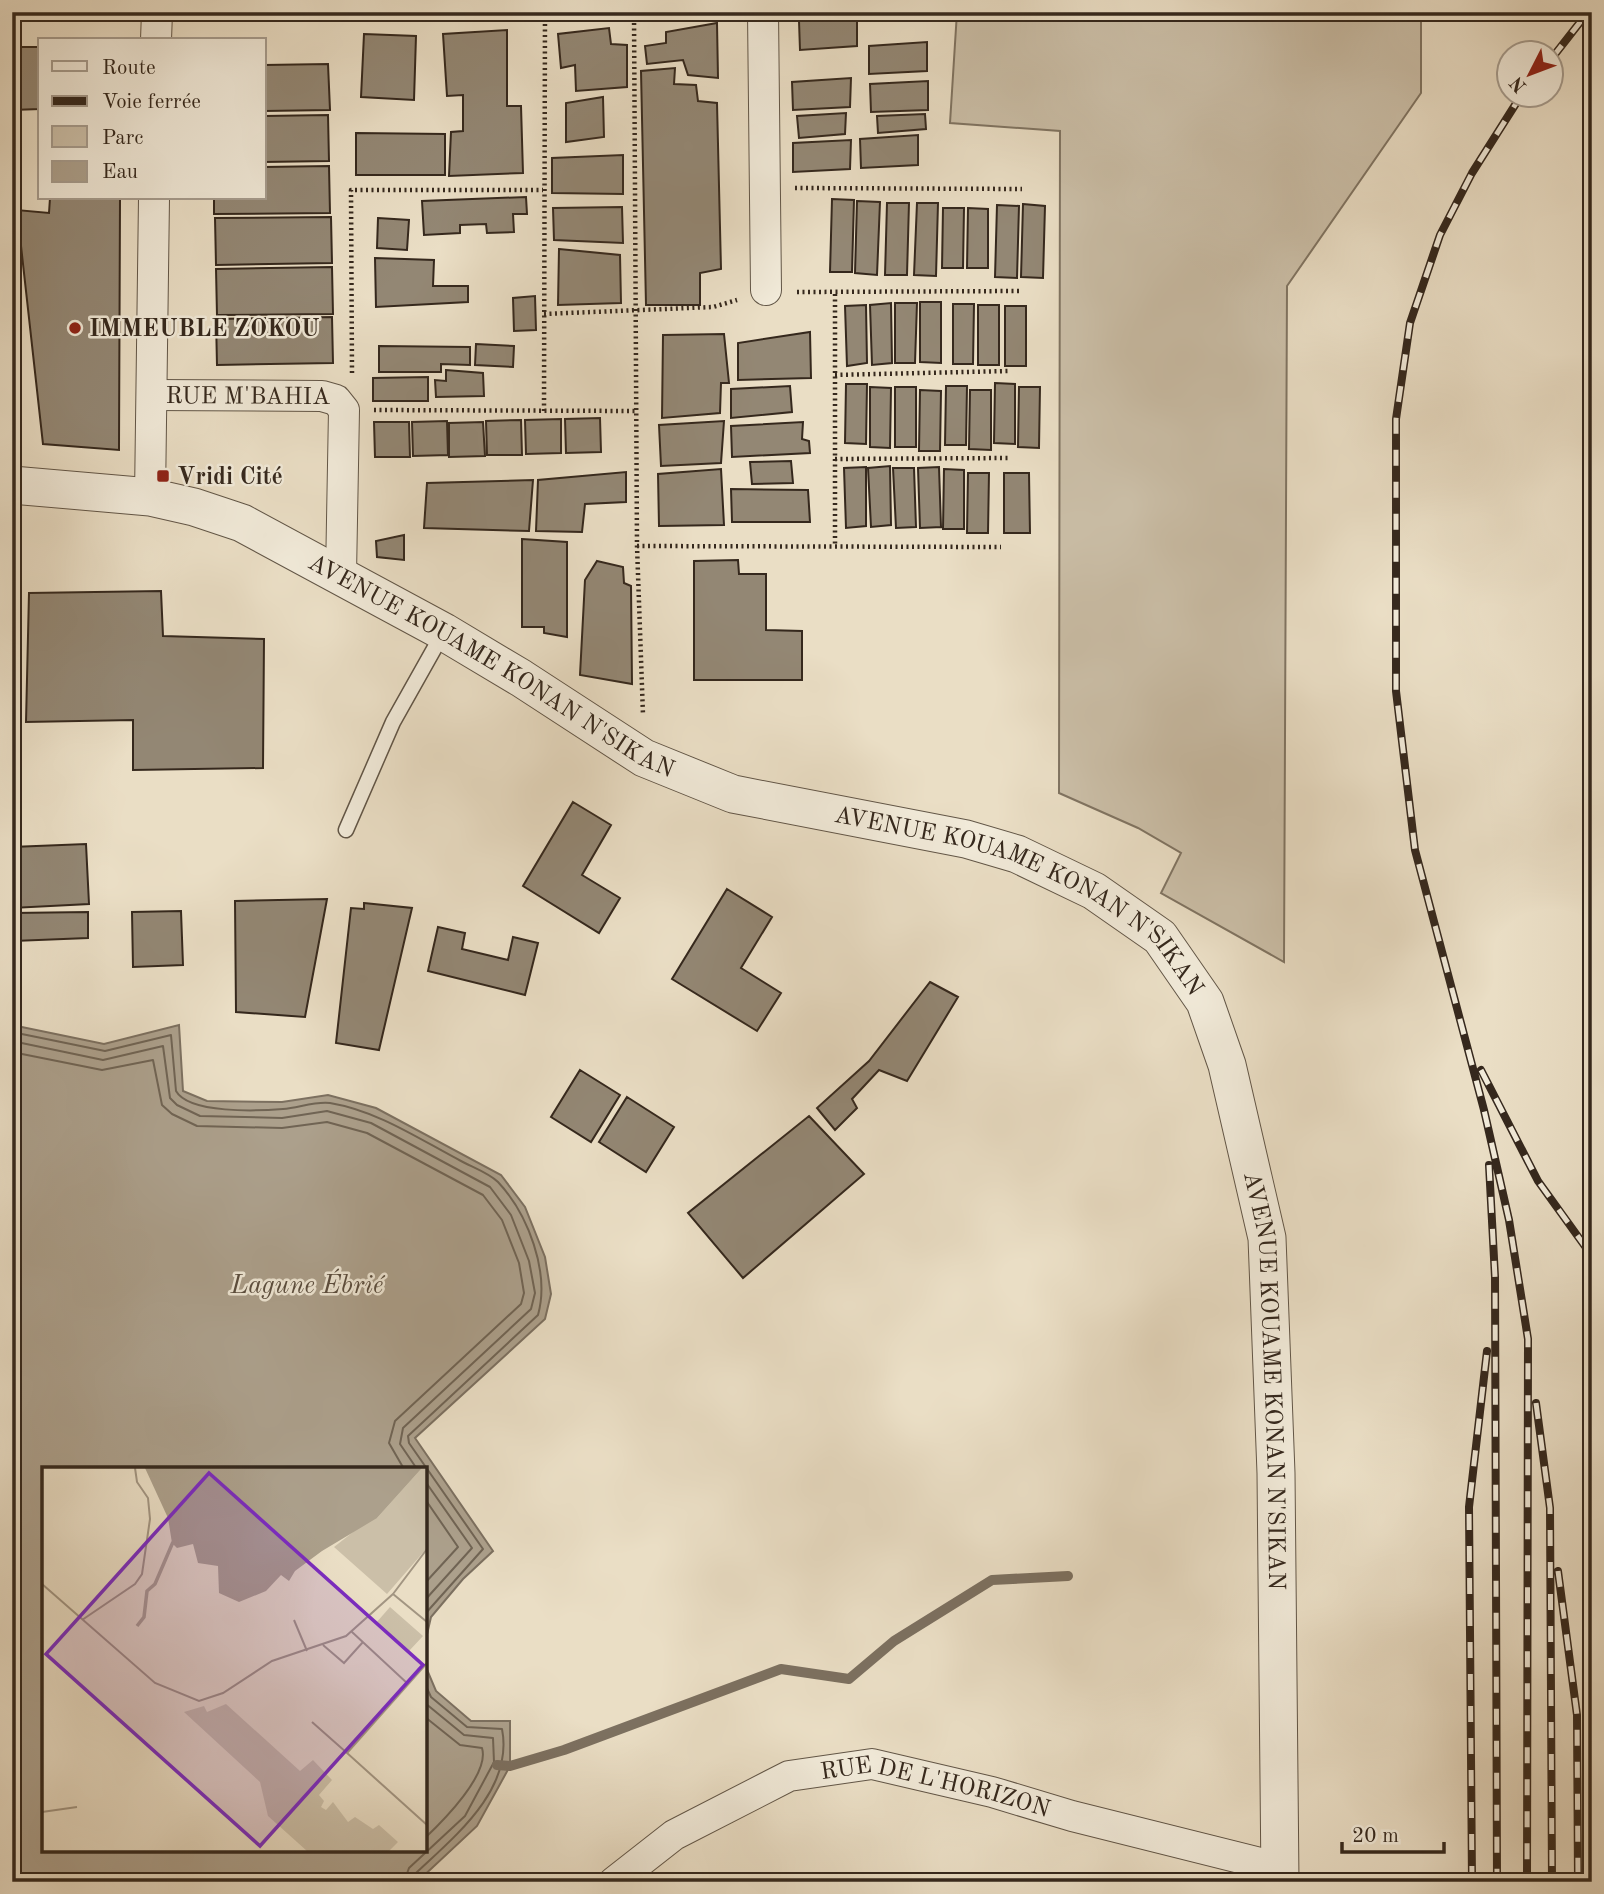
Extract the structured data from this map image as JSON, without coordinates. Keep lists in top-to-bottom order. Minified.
{"streets":{"street":["RUE M'BAHIA","AVENUE KOUAME KONAN N'SIKAN","RUE DE L'HORIZON"]},"crossings":[["RUE M'BAHIA","AVENUE KOUAME KONAN N'SIKAN"],["AVENUE KOUAME KONAN N'SIKAN","RUE DE L'HORIZON"]],"water":["Lagune Ébrié"],"places":{"other":["IMMEUBLE ZOKOU"],"transit":["Vridi Cité"]},"legend":["Route","Voie ferrée","Parc","Eau"],"scale_bar":"20 m","north":"bottom left"}
